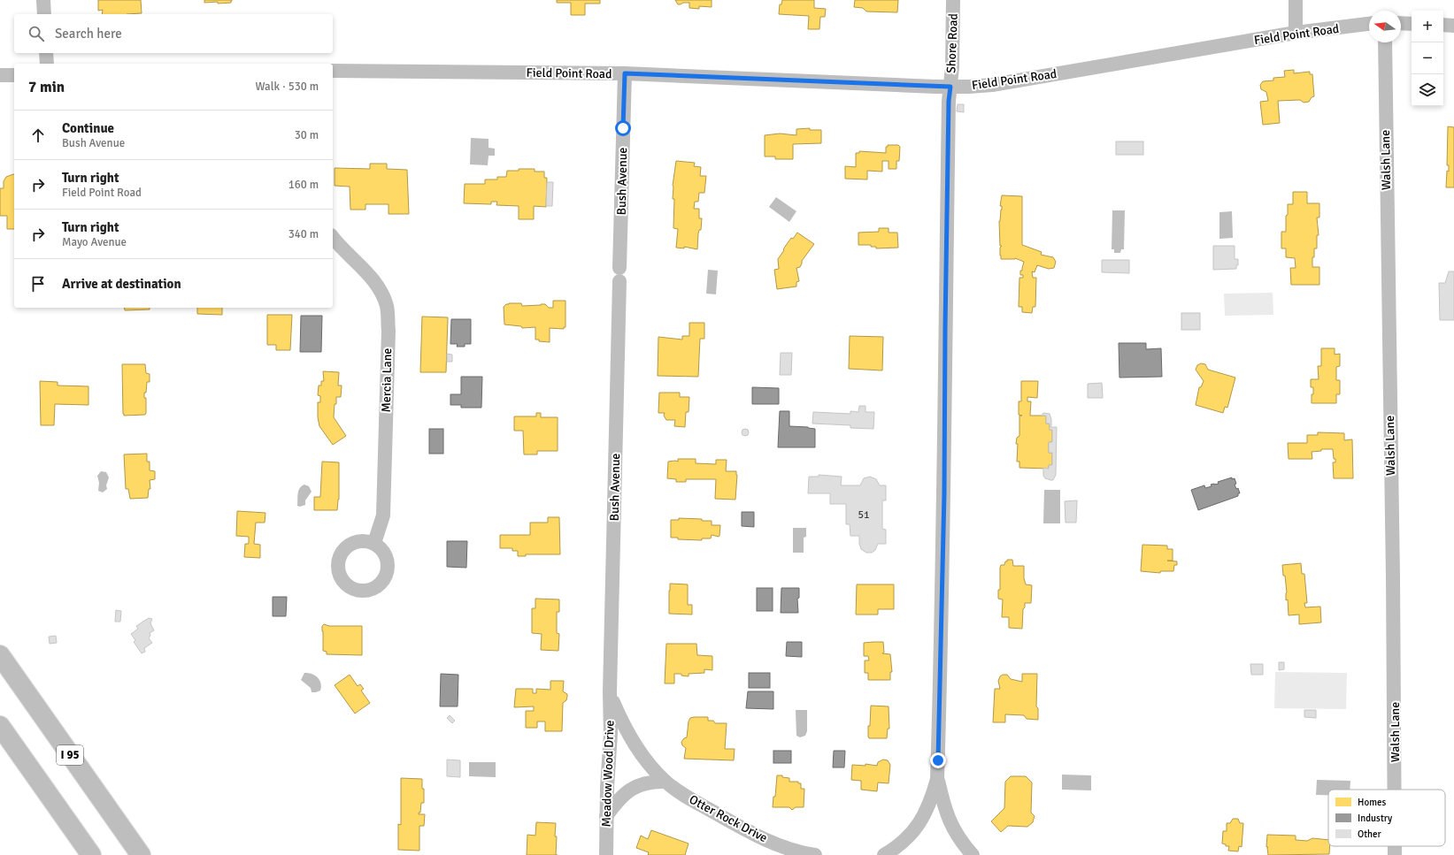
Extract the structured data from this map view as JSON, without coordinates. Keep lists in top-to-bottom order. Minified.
{"streets":{"highway":["I 95"],"street":["Field Point Road","Shore Road","Walsh Lane","Bush Avenue","Mercia Lane","Meadow Wood Drive","Otter Rock Drive"]},"crossings":[["Field Point Road","Shore Road"],["Field Point Road","Bush Avenue"],["Bush Avenue","Meadow Wood Drive"],["Bush Avenue","Otter Rock Drive"],["Meadow Wood Drive","Otter Rock Drive"]],"house_numbers":["51"],"legend":["Homes","Industry","Other"],"north":"left","page":{"map_buttons":["+","−"],"search":"Search here","heading":["7 min","Walk · 530 m"],"list":[["Continue","Bush Avenue","30 m"],["Turn right","Field Point Road","160 m"],["Turn right","Mayo Avenue","340 m"],"Arrive at destination"]}}
